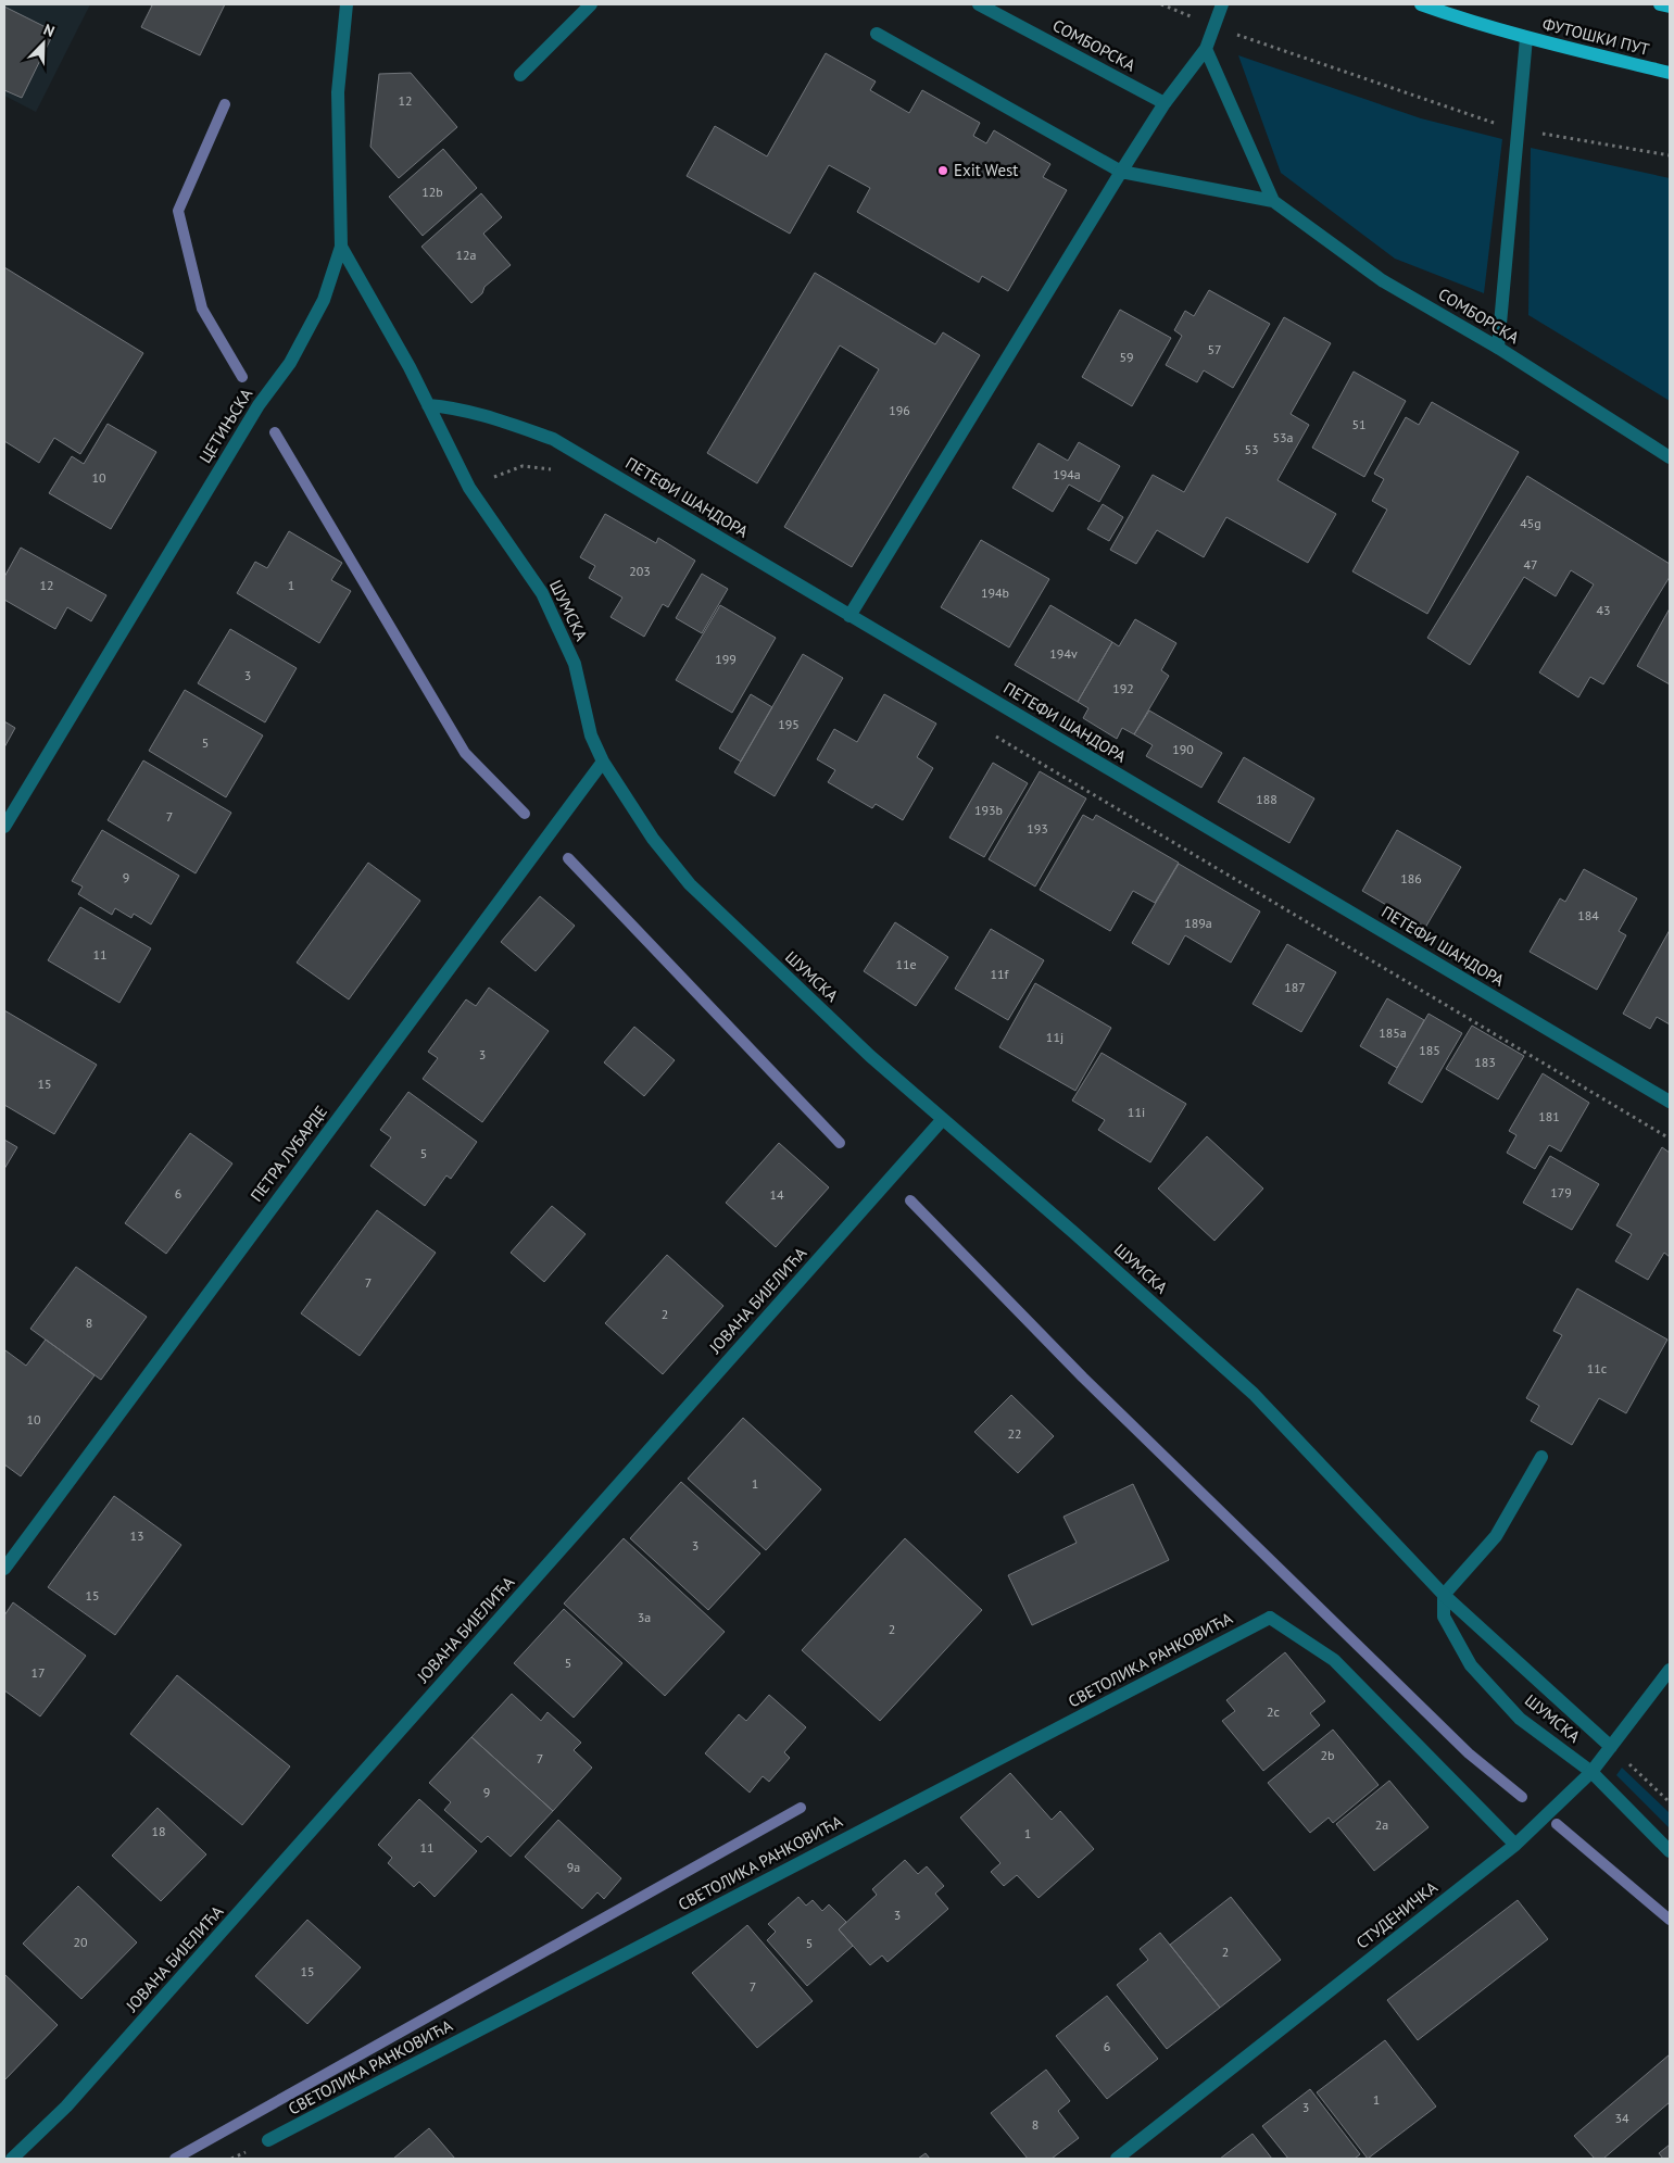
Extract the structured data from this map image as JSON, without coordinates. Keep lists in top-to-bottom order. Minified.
{"streets":{"main road":["ФУТОШКИ ПУТ"],"street":["СОМБОРСКА","ЦЕТИЊСКА","ПЕТЕФИ ШАНДОРА","ШУМСКА","ПЕТРА ЛУБАРДЕ","ЈОВАНА БИЈЕЛИЋА","СВЕТОЛИКА РАНКОВИЋА","СТУДЕНИЧКА"]},"crossings":[["ЦЕТИЊСКА","ШУМСКА"],["ПЕТЕФИ ШАНДОРА","ШУМСКА"],["ШУМСКА","ПЕТРА ЛУБАРДЕ"],["ШУМСКА","ЈОВАНА БИЈЕЛИЋА"],["ШУМСКА","СТУДЕНИЧКА"],["СВЕТОЛИКА РАНКОВИЋА","СТУДЕНИЧКА"]],"places":["Exit West"],"house_numbers":["12","12b","12a","57","59","196","51","53a","53","194a","10","45g","47","203","12","1","194b","43","194v","199","3","192","195","5","190","188","193b","7","193","9","186","184","189a","11","11e","11f","187","185a","11j","185","3","183","15","11i","181","5","179","6","14","7","2","8","11c","10","22","1","13","3","15","3a","2","5","17","2c","2b","7","9","2a","18","1","11","9a","3","20","5","2","15","7","6","1","3","34","8"],"north":"top right"}
